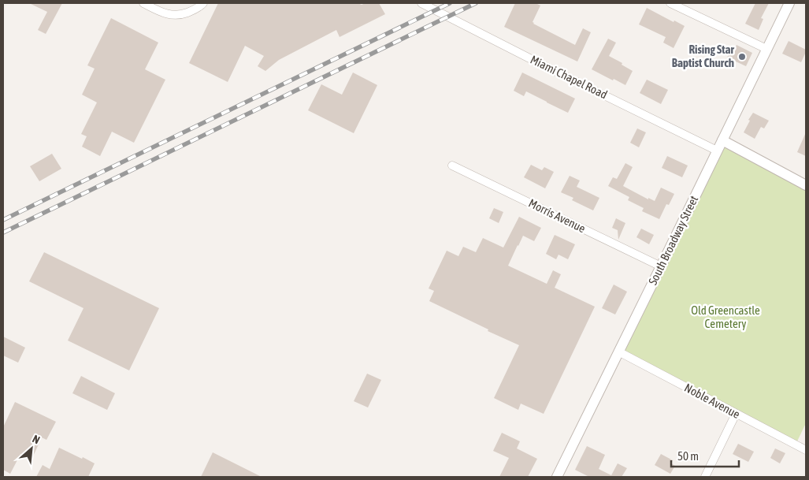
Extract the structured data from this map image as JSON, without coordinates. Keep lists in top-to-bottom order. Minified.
{"streets":{"street":["Miami Chapel Road","Morris Avenue","South Broadway Street","Noble Avenue"]},"crossings":[["Miami Chapel Road","South Broadway Street"],["Morris Avenue","South Broadway Street"],["South Broadway Street","Noble Avenue"]],"parks":["Old Greencastle Cemetery"],"places":["Rising Star Baptist Church"],"scale_bar":"50 m","north":"top right"}
